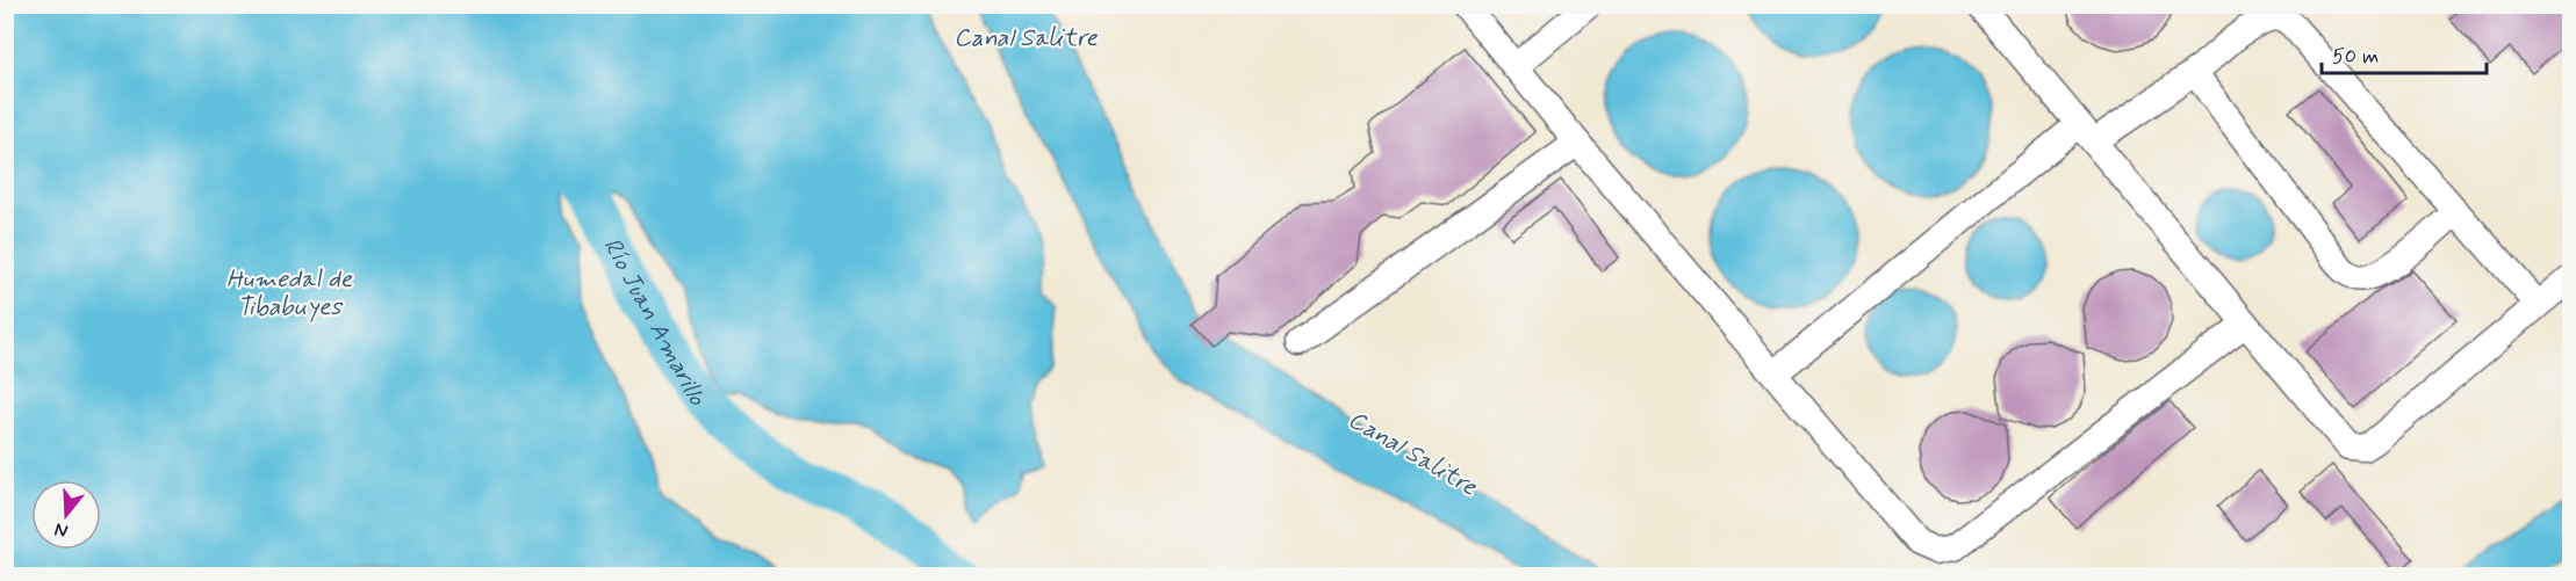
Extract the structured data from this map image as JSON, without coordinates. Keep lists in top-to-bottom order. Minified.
{"water":["Canal Salitre","Humedal de Tibabuyes","Río Juan Amarillo"],"scale_bar":"50 m","north":"bottom"}
